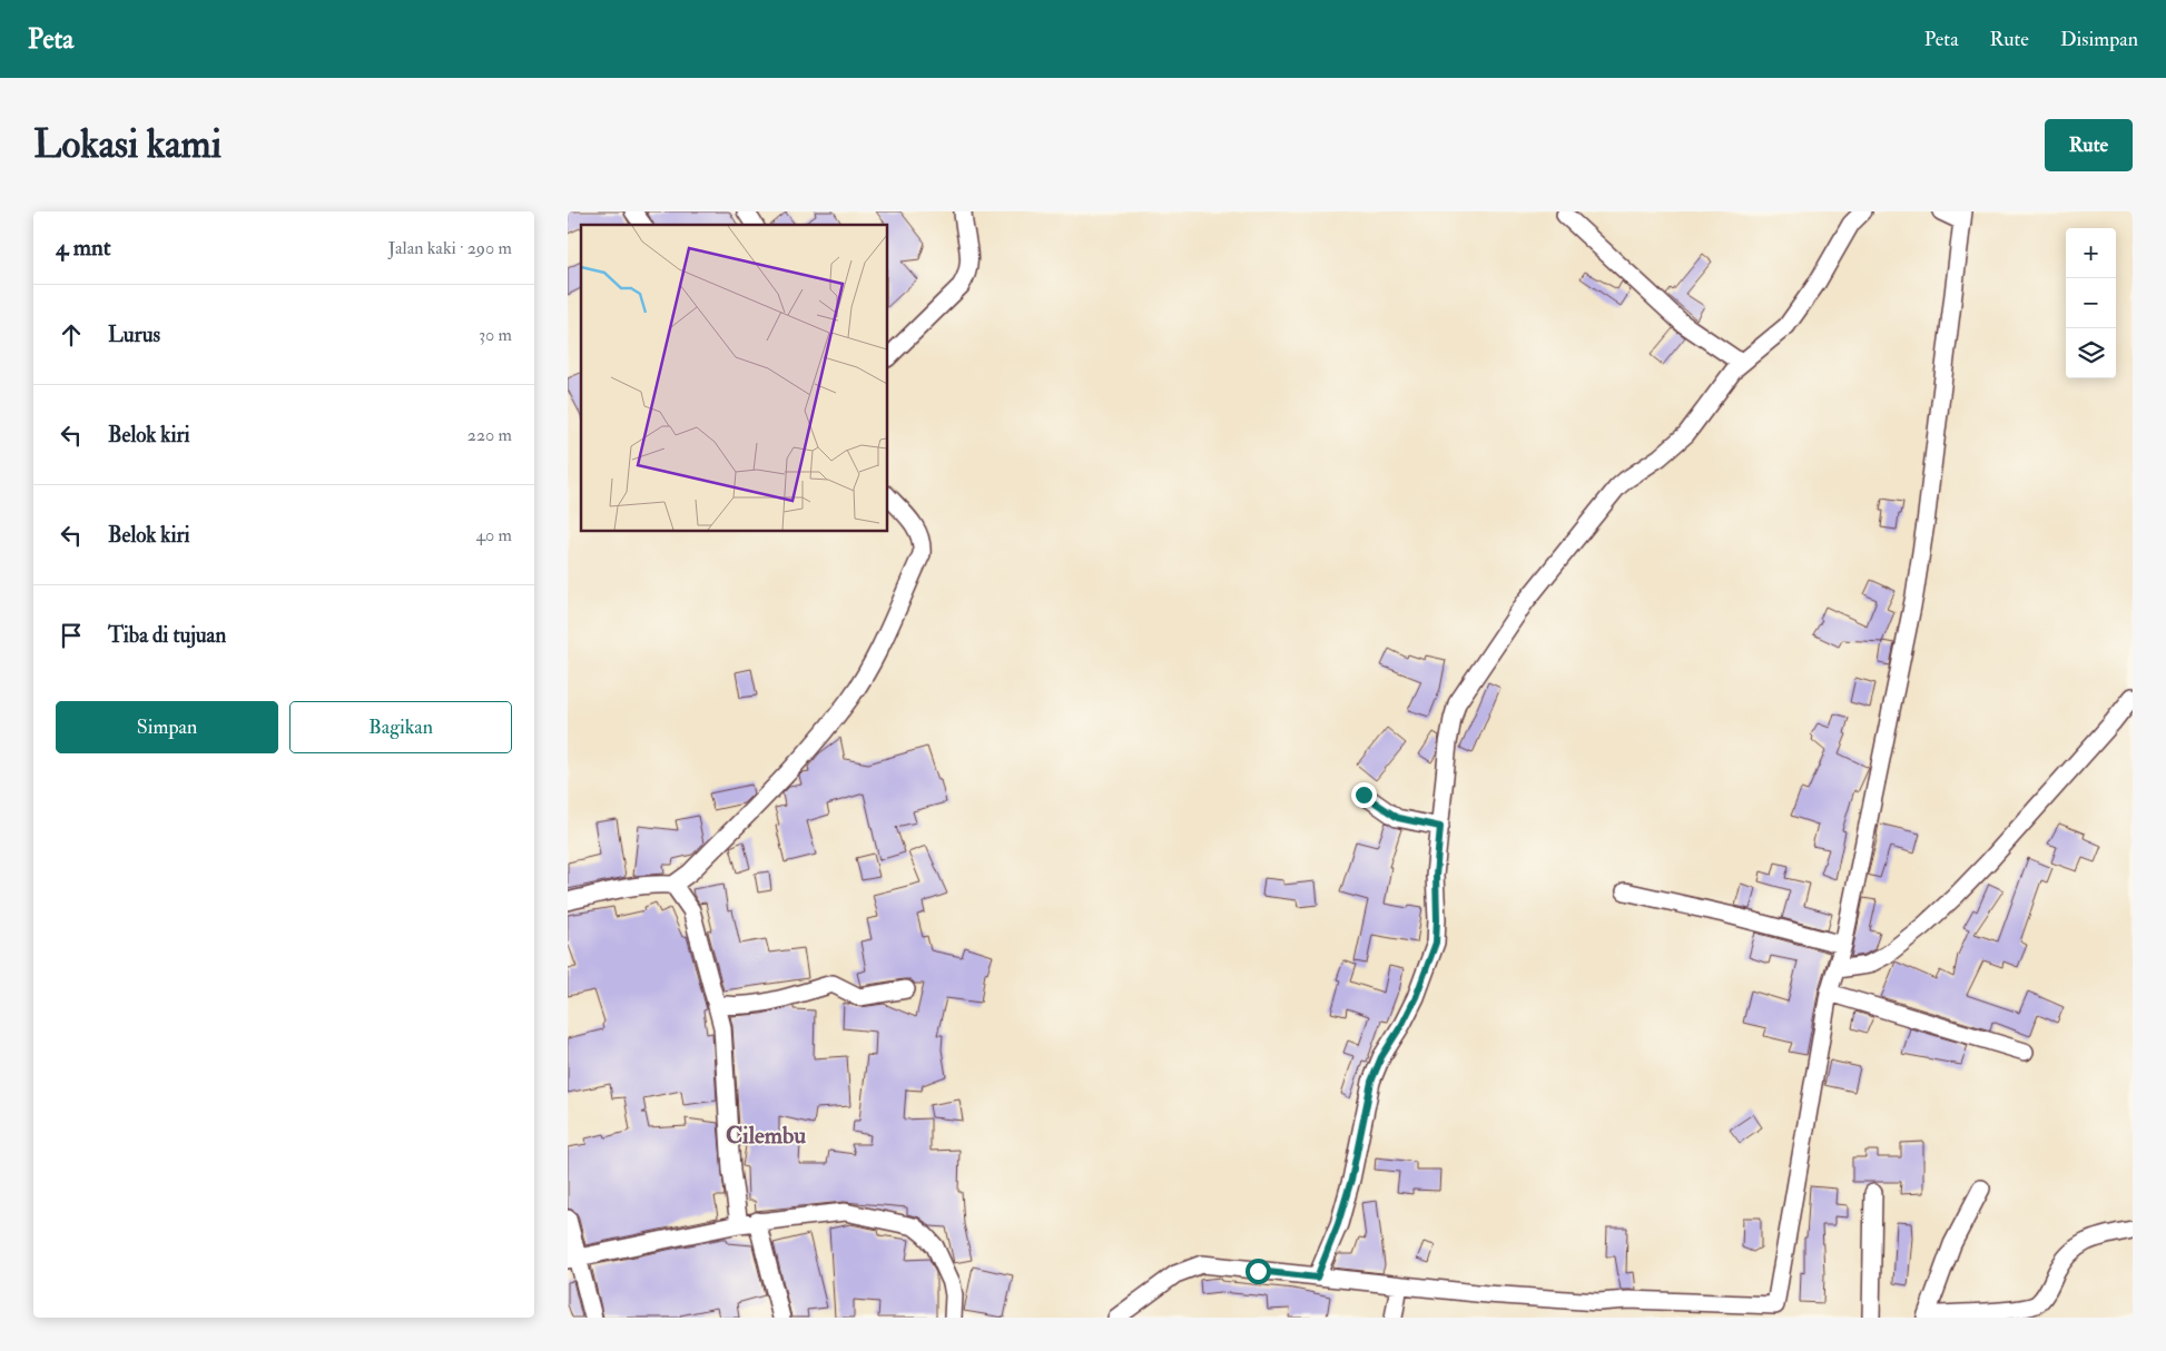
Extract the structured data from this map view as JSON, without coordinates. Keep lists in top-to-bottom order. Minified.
{"districts":["Cilembu"],"page":{"header":"Peta","nav":["Peta","Rute","Disimpan"],"buttons":["Rute",["Simpan","Bagikan"]],"title":"Lokasi kami","heading":["4 mnt","Jalan kaki · 290 m"],"map_buttons":["+","−"],"list":[["Lurus","30 m"],["Belok kiri","220 m"],["Belok kiri","40 m"],"Tiba di tujuan"]}}
